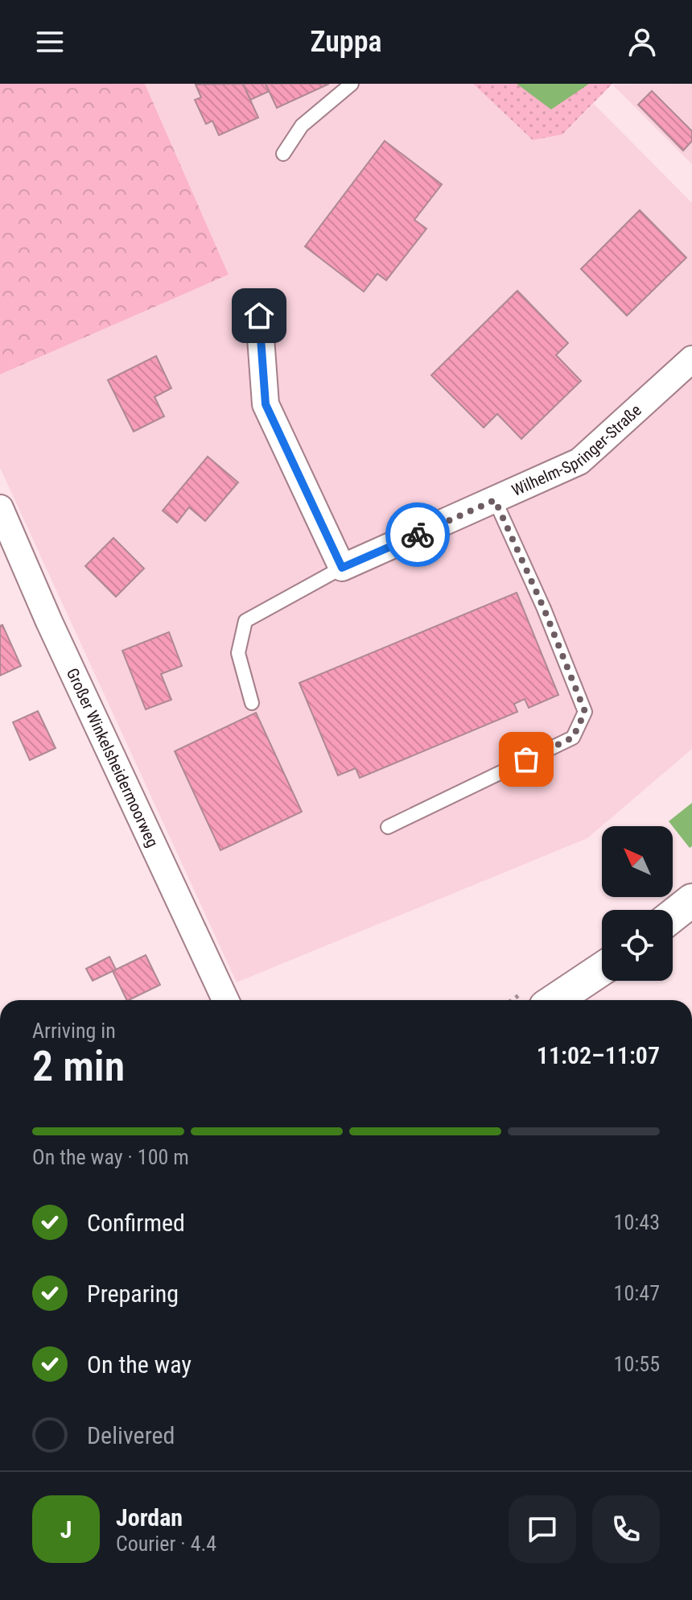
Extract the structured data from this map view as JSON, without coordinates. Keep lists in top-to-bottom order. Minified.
{"streets":{"street":["Wilhelm-Springer-Straße","Großer Winkelsheidermoorweg"]},"north":"top left","page":{"header":"Zuppa","heading":["2 min","Arriving in","11:02–11:07"],"panel":["Jordan","Courier · 4.4"],"bar":"On the way · 100 m","list":[["Confirmed","10:43"],["Preparing","10:47"],["On the way","10:55"],"Delivered"],"round":"J"}}
